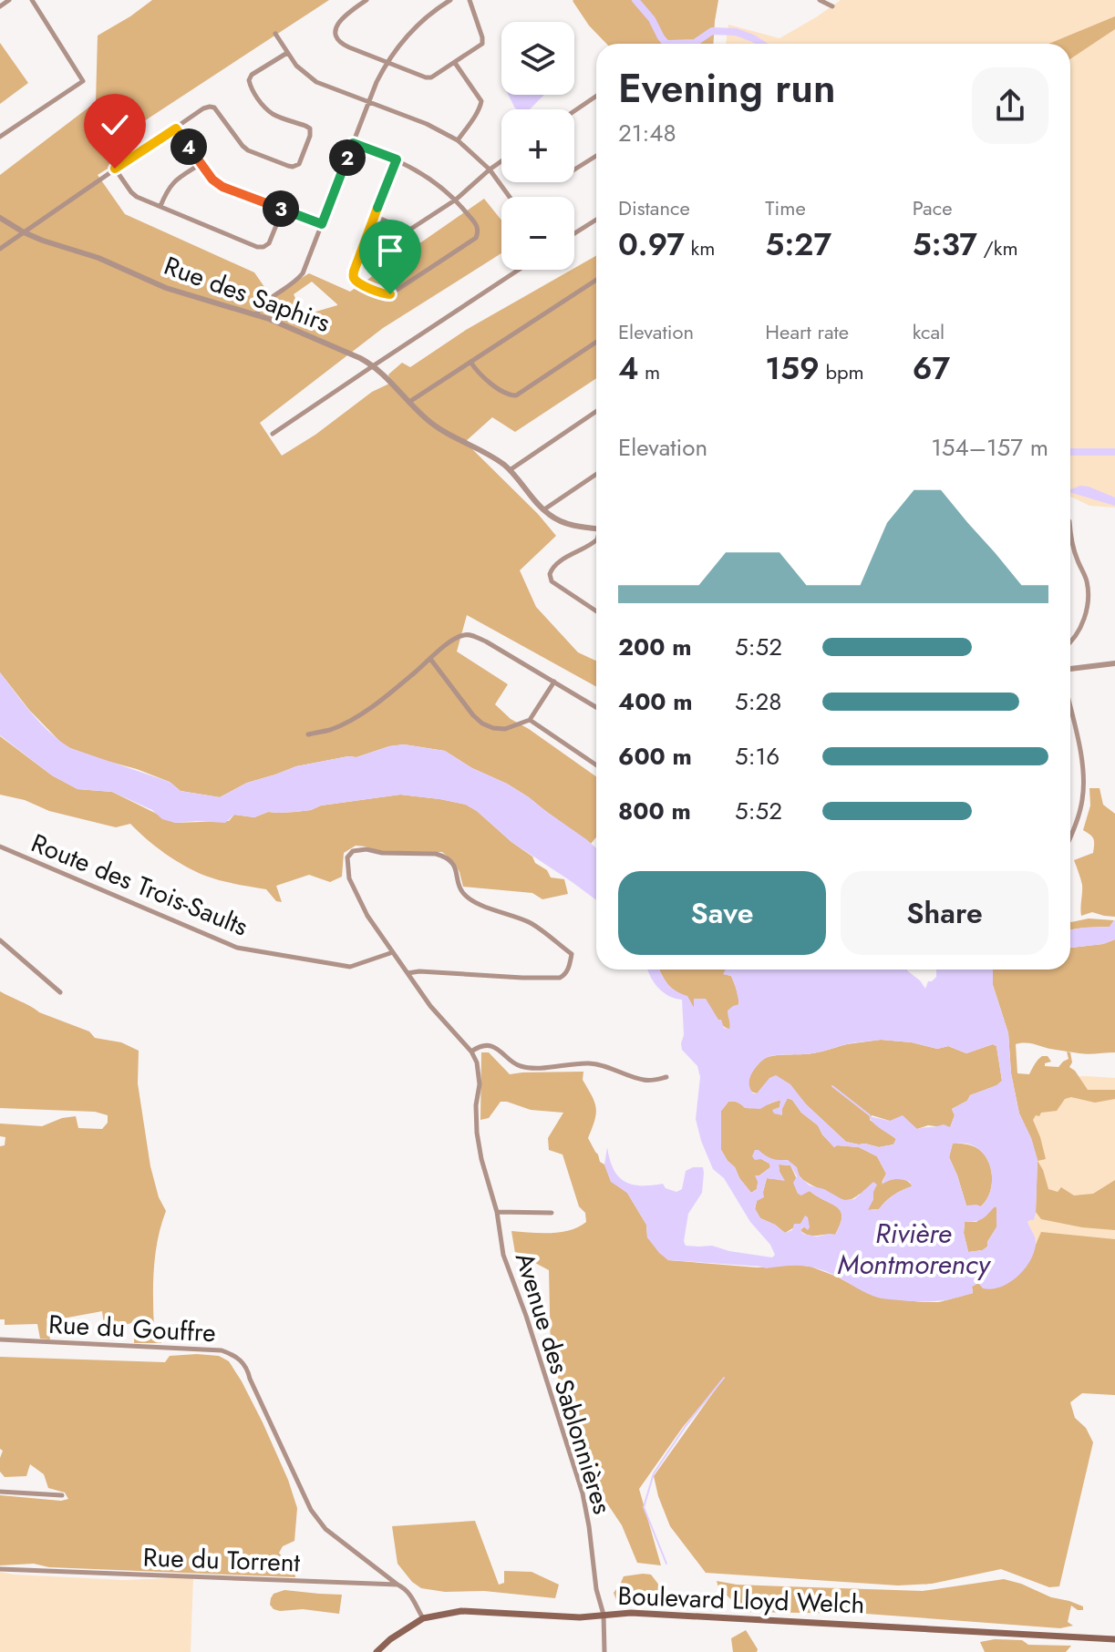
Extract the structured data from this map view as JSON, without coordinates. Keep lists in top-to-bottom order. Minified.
{"streets":{"main road":["Boulevard Lloyd Welch"],"street":["Rue des Saphirs","Route des Trois-Saults","Rue du Gouffre","Avenue des Sablonnières","Rue du Torrent"]},"crossings":[["Route des Trois-Saults","Avenue des Sablonnières"],["Rue du Gouffre","Rue du Torrent"],["Avenue des Sablonnières","Boulevard Lloyd Welch"]],"water":["Rivière Montmorency"],"page":{"map_buttons":["+","−"],"heading":["Evening run","21:48"],"pins":["4","2","3"],"stats":[["Distance","0.97 km"],["Time","5:27"],["Pace","5:37 /km"],["Elevation","4 m"],["Heart rate","159 bpm"],["kcal","67"]],"chart":["Elevation","154–157 m"],"list":[{"name":"200 m","note":"5:52"},{"name":"400 m","note":"5:28"},{"name":"600 m","note":"5:16"},{"name":"800 m","note":"5:52"}],"buttons":["Save","Share"]}}
